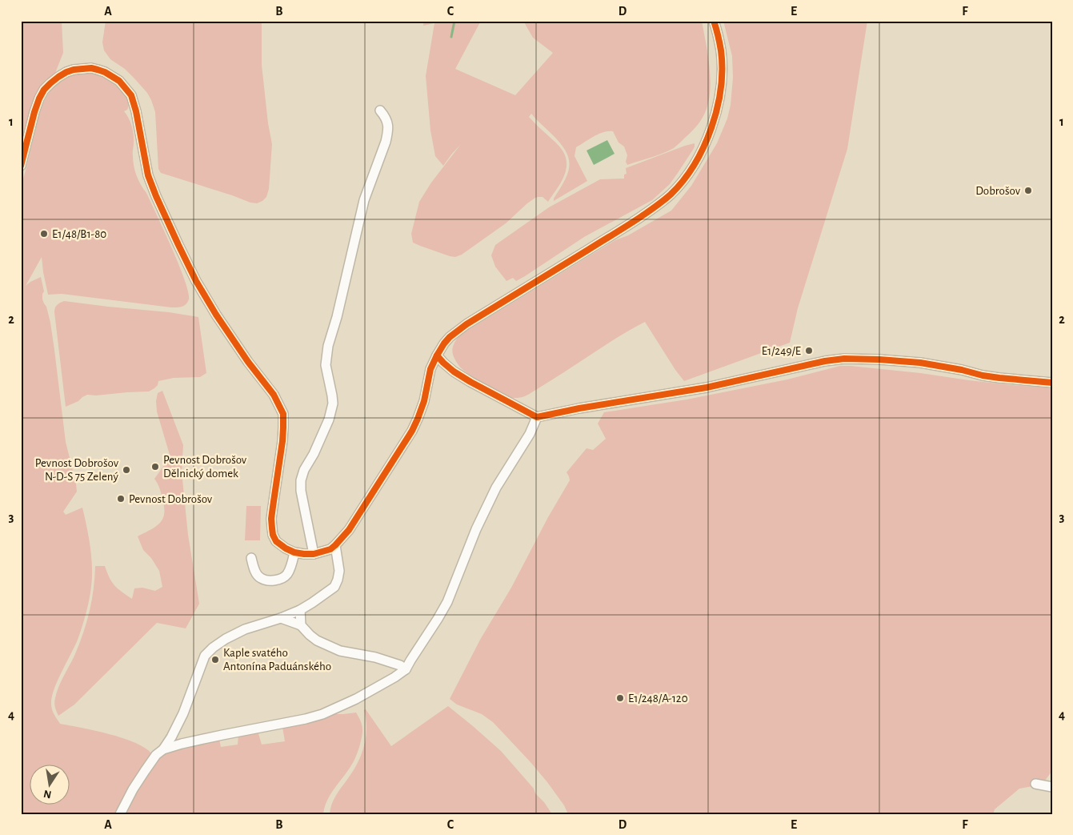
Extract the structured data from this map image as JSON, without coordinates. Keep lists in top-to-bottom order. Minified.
{"places":["Dobrošov","E1/48/B1-80","E1/249/E","Pevnost Dobrošov Dělnický domek","Pevnost Dobrošov N-D-S 75 Zelený","Pevnost Dobrošov","Kaple svatého Antonína Paduánského","E1/248/A-120"],"north":"bottom","grid":{"columns":["A","B","C","D","E","F"],"rows":["1","2","3","4"]}}
